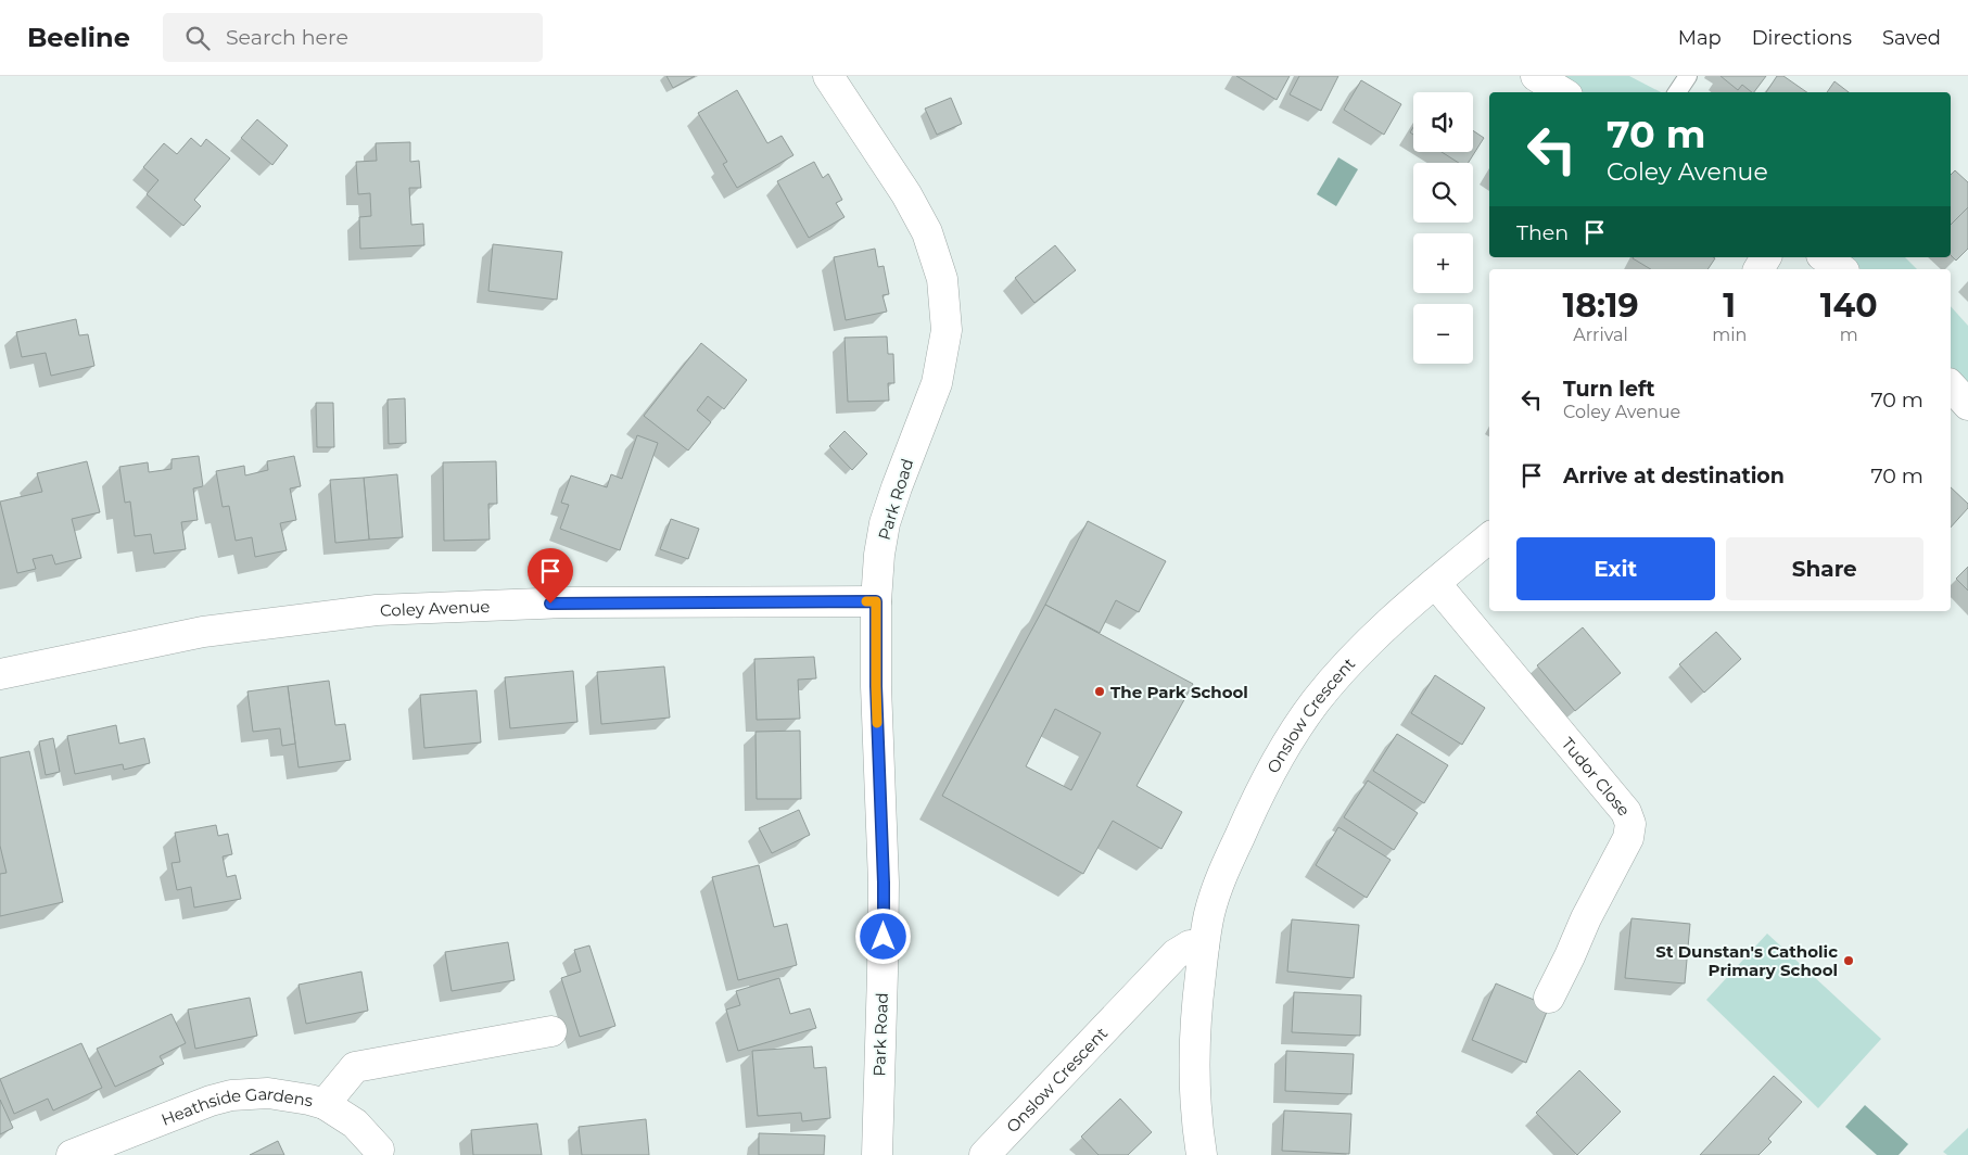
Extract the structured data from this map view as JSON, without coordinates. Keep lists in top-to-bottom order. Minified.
{"streets":{"street":["Park Road","Coley Avenue","Onslow Crescent","Tudor Close","Heathside Gardens"]},"crossings":[["Park Road","Coley Avenue"],["Onslow Crescent","Tudor Close"]],"places":["The Park School","St Dunstan's Catholic Primary School"],"page":{"header":"Beeline","search":"Search here","nav":["Map","Directions","Saved"],"map_buttons":["+","−"],"turn":["70 m","Coley Avenue"],"then":"Then","eta":["18:19","Arrival","1","min","140","m"],"list":[{"name":"Turn left","note":"Coley Avenue","value":"70 m"},{"name":"Arrive at destination","value":"70 m"}],"buttons":["Exit","Share"]}}
